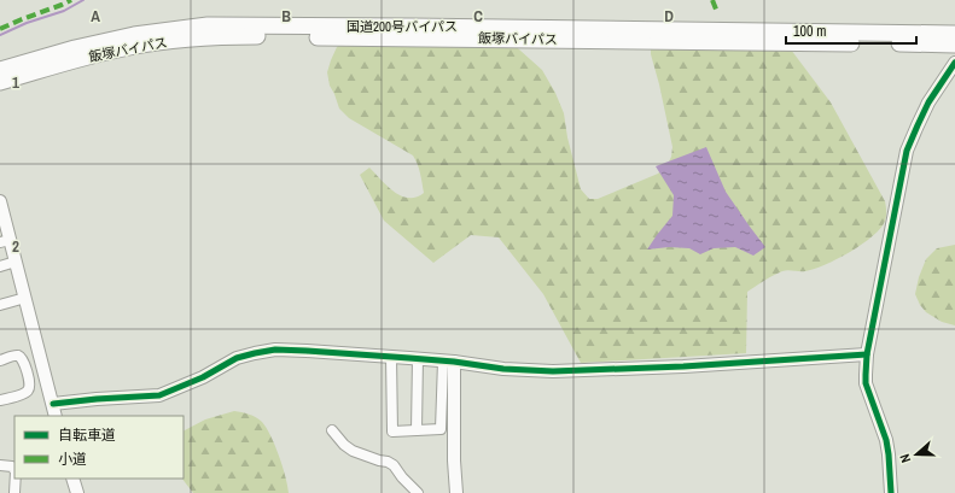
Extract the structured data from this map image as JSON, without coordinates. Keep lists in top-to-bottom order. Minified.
{"streets":{"highway":["国道200号バイパス","飯塚バイパス"]},"legend":["自転車道","小道"],"scale_bar":"100 m","north":"left","grid":{"columns":["A","B","C","D"],"rows":["1","2"]}}
